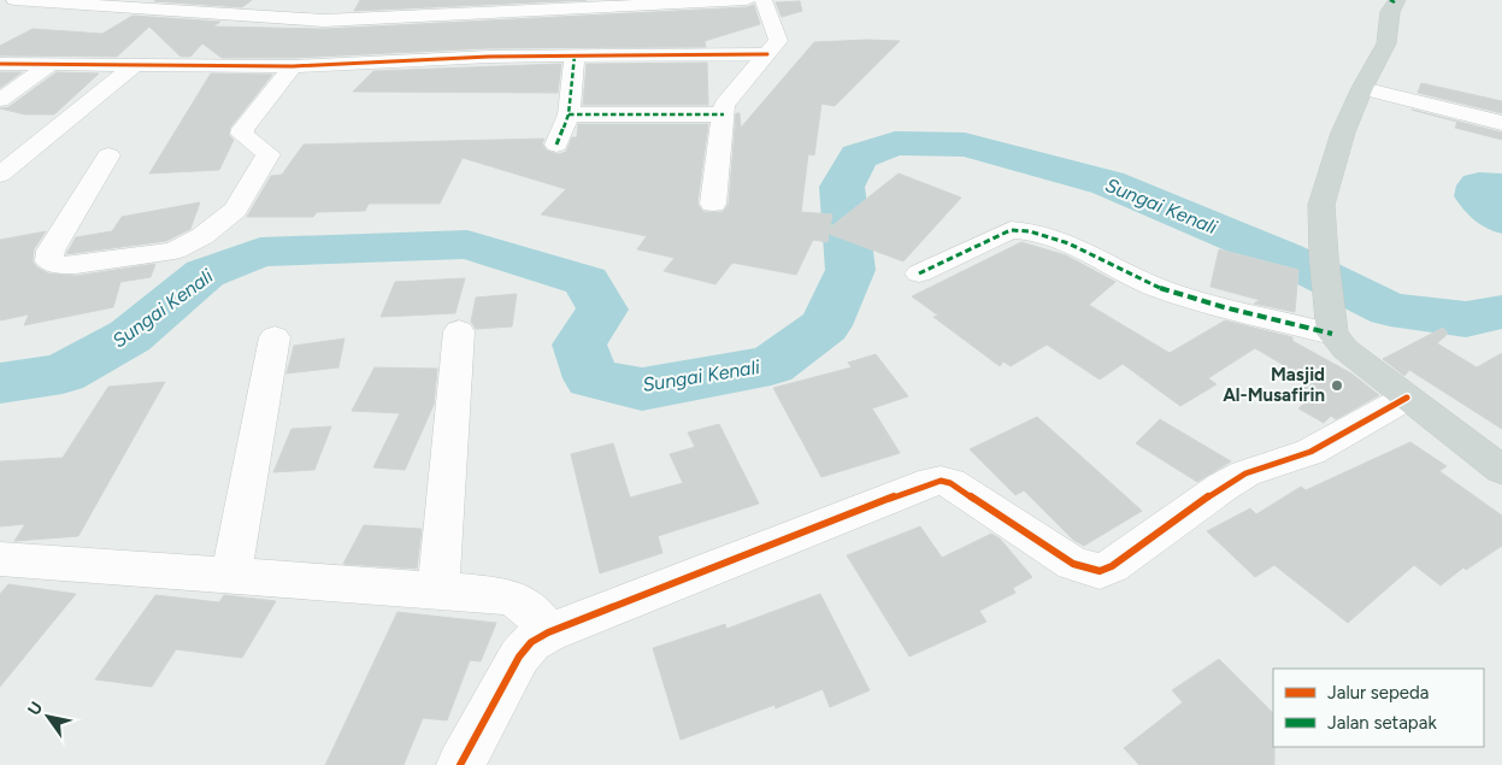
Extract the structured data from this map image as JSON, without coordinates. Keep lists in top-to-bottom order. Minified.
{"water":["Sungai Kenali"],"places":["Masjid Al-Musafirin"],"legend":["Jalur sepeda","Jalan setapak"],"north":"top left"}
